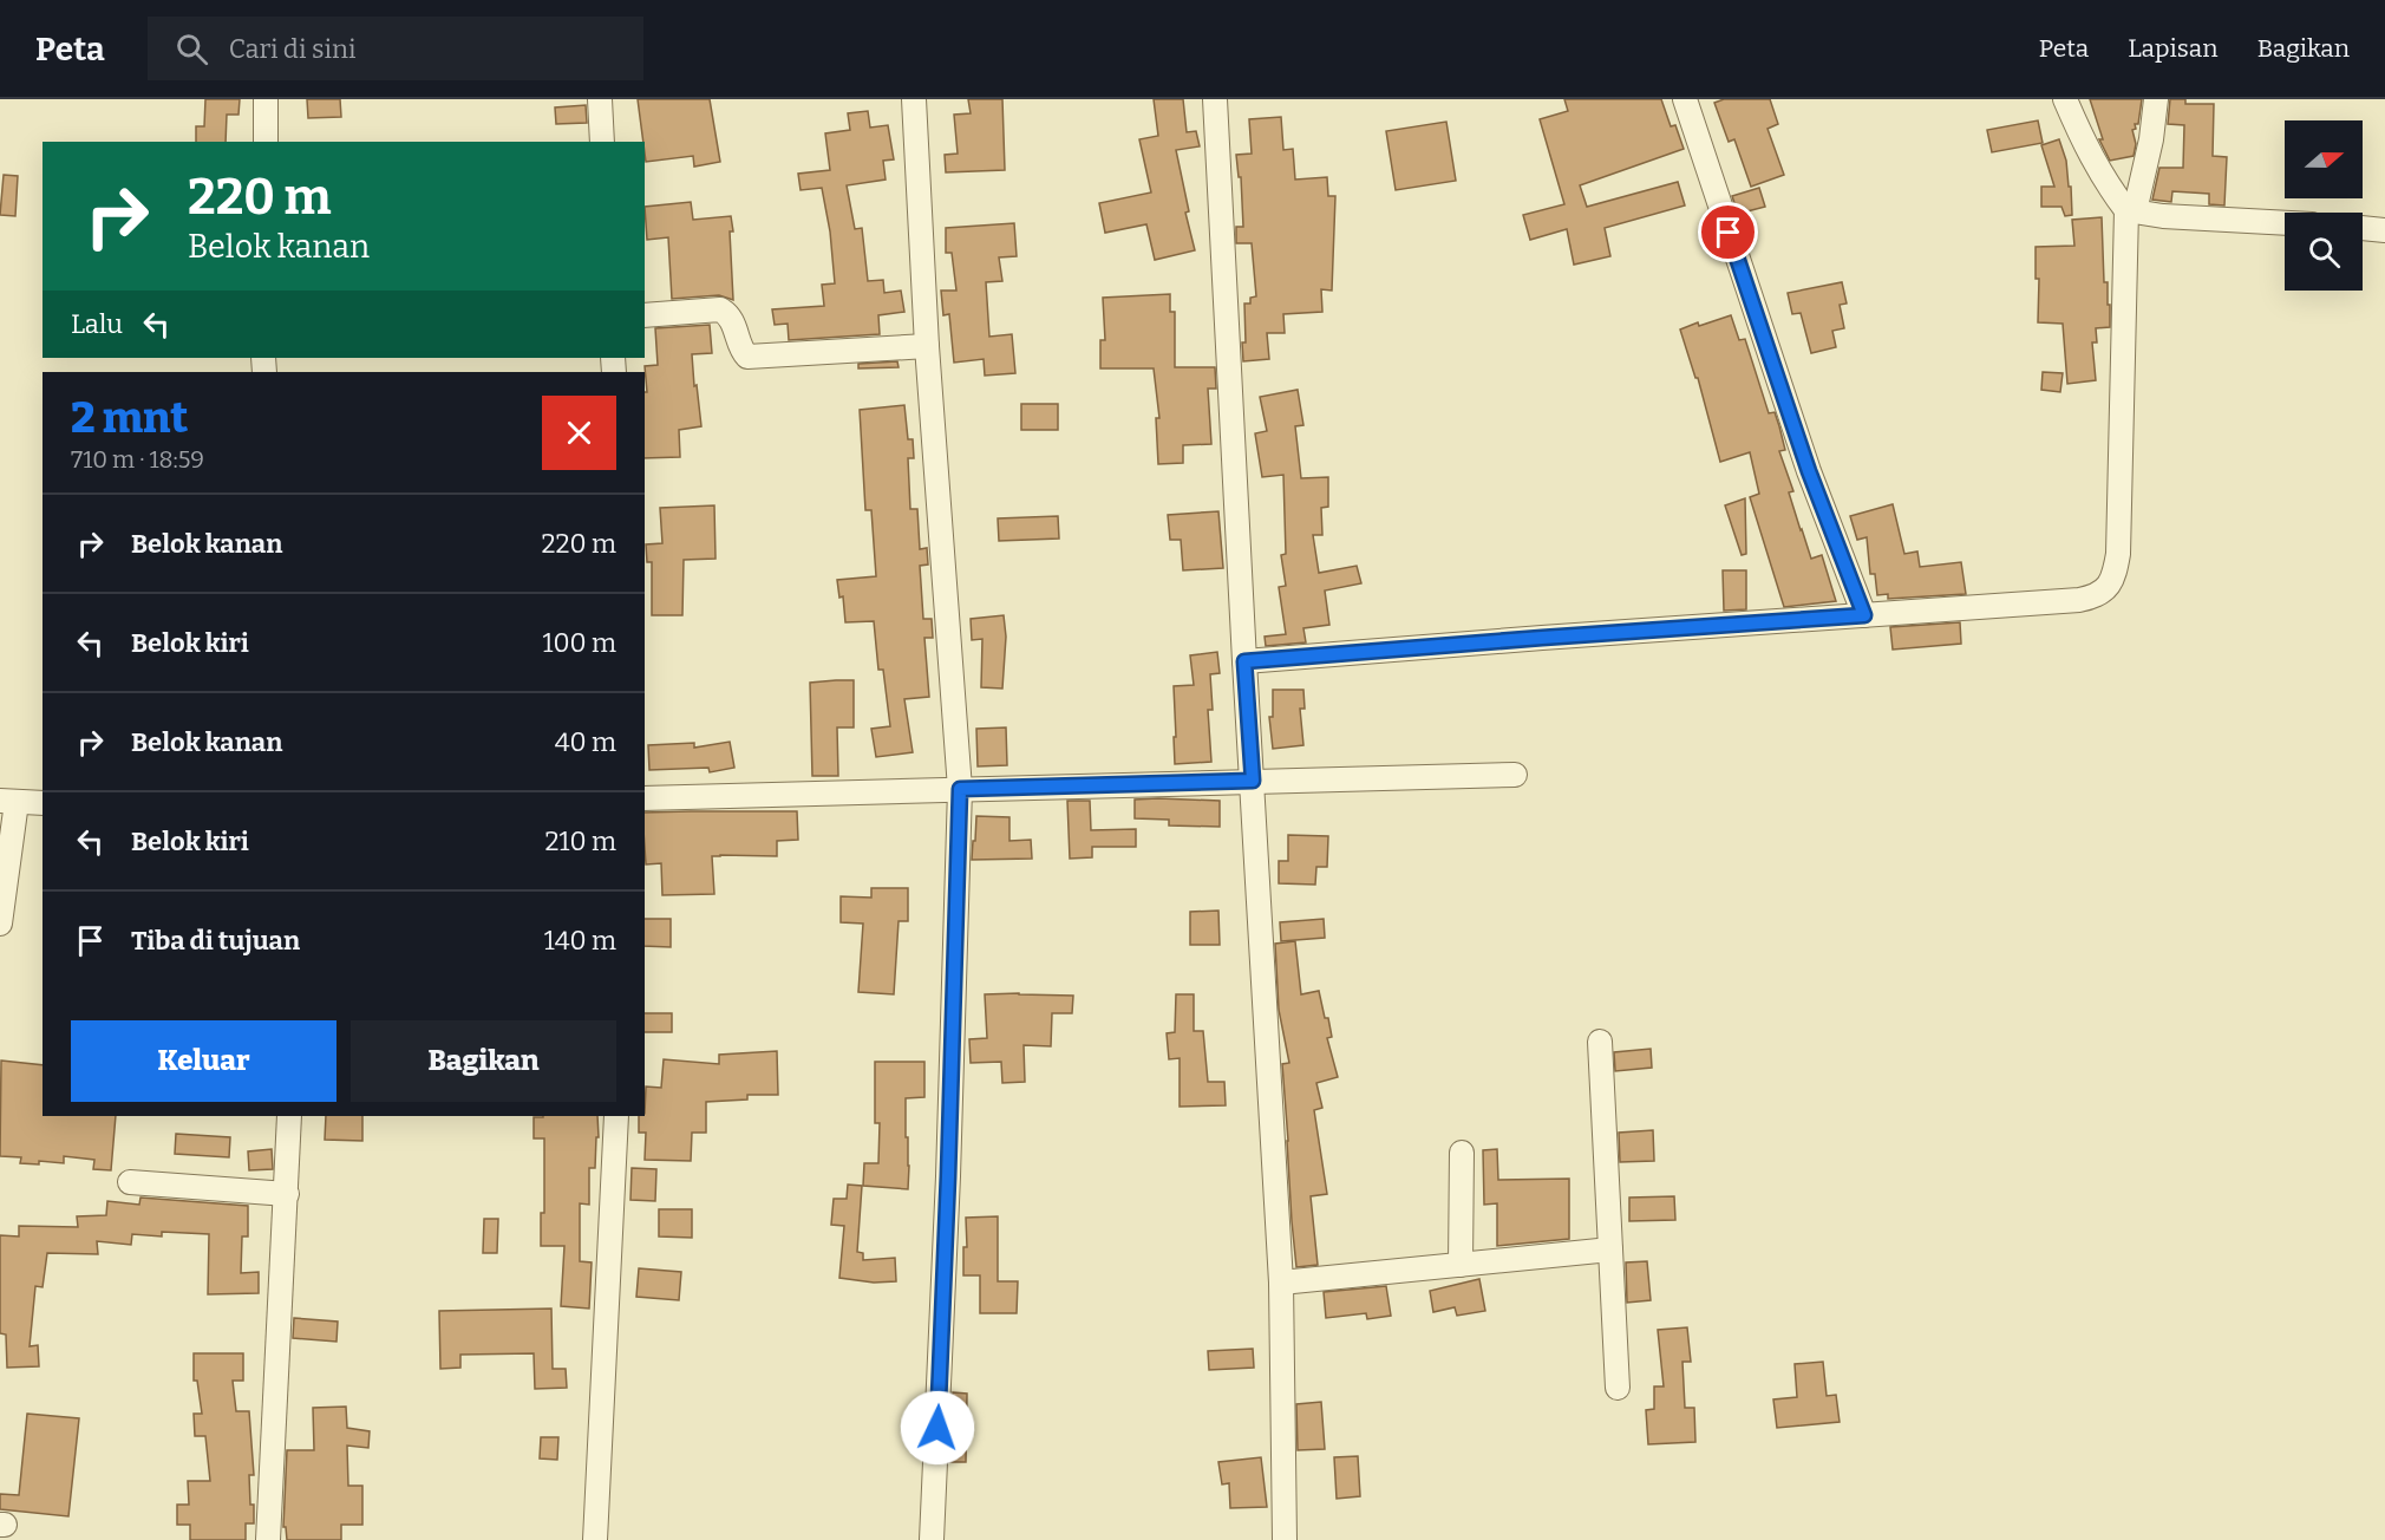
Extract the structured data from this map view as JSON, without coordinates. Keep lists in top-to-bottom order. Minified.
{"north":"right","page":{"header":"Peta","search":"Cari di sini","nav":["Peta","Lapisan","Bagikan"],"turn":["220 m","Belok kanan"],"then":"Lalu","heading":["2 mnt","710 m · 18:59"],"list":[{"name":"Belok kanan","value":"220 m"},{"name":"Belok kiri","value":"100 m"},{"name":"Belok kanan","value":"40 m"},{"name":"Belok kiri","value":"210 m"},{"name":"Tiba di tujuan","value":"140 m"}],"buttons":["Keluar","Bagikan"]}}
